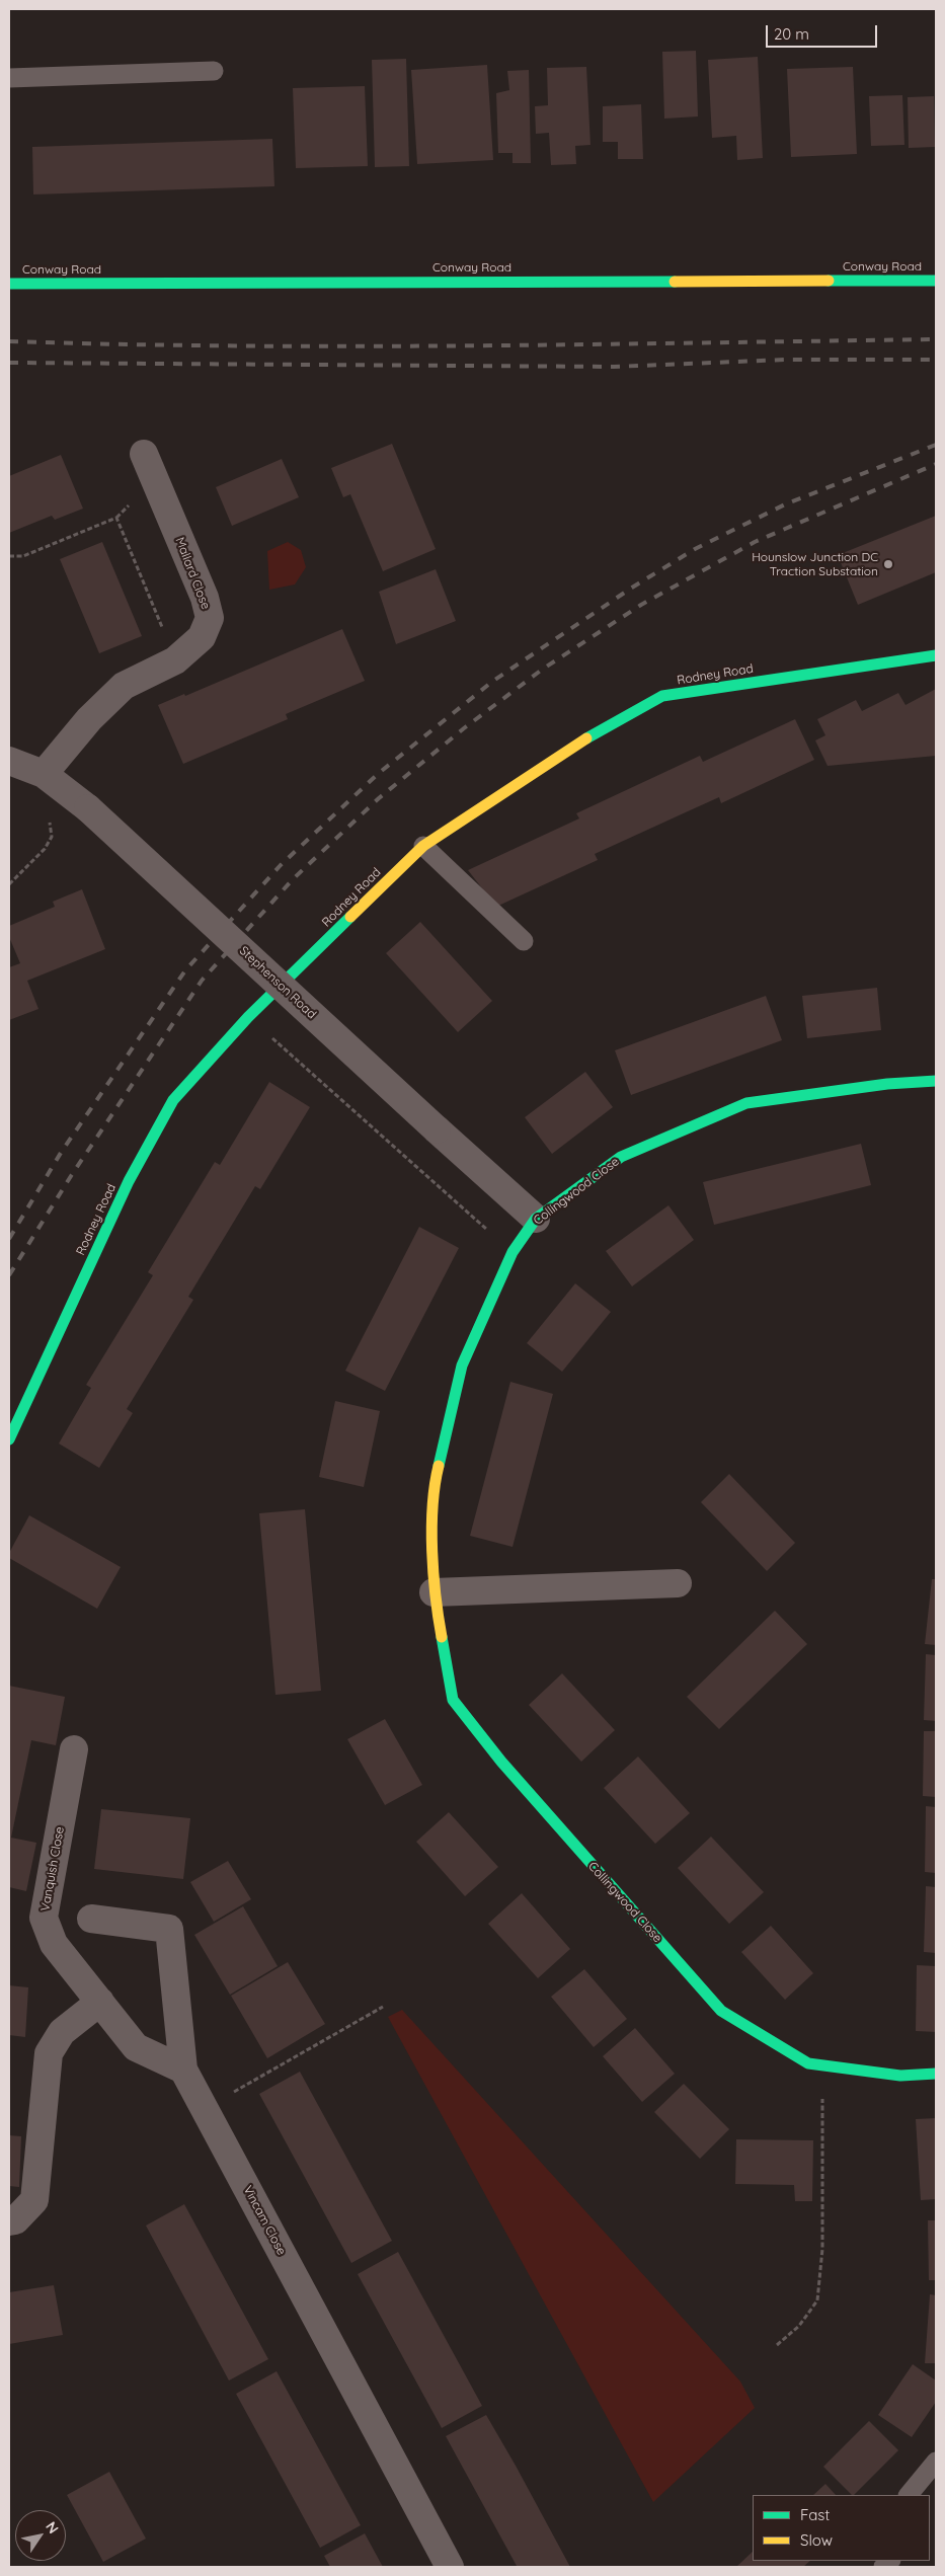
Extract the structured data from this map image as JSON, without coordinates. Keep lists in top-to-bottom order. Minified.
{"streets":{"street":["Conway Road","Mallard Close","Rodney Road","Stephenson Road","Collingwood Close","Vanquish Close","Vincam Close"]},"crossings":[["Mallard Close","Stephenson Road"],["Stephenson Road","Collingwood Close"],["Vanquish Close","Vincam Close"]],"places":["Hounslow Junction DC Traction Substation"],"legend":["Fast","Slow"],"scale_bar":"20 m","north":"top right"}
